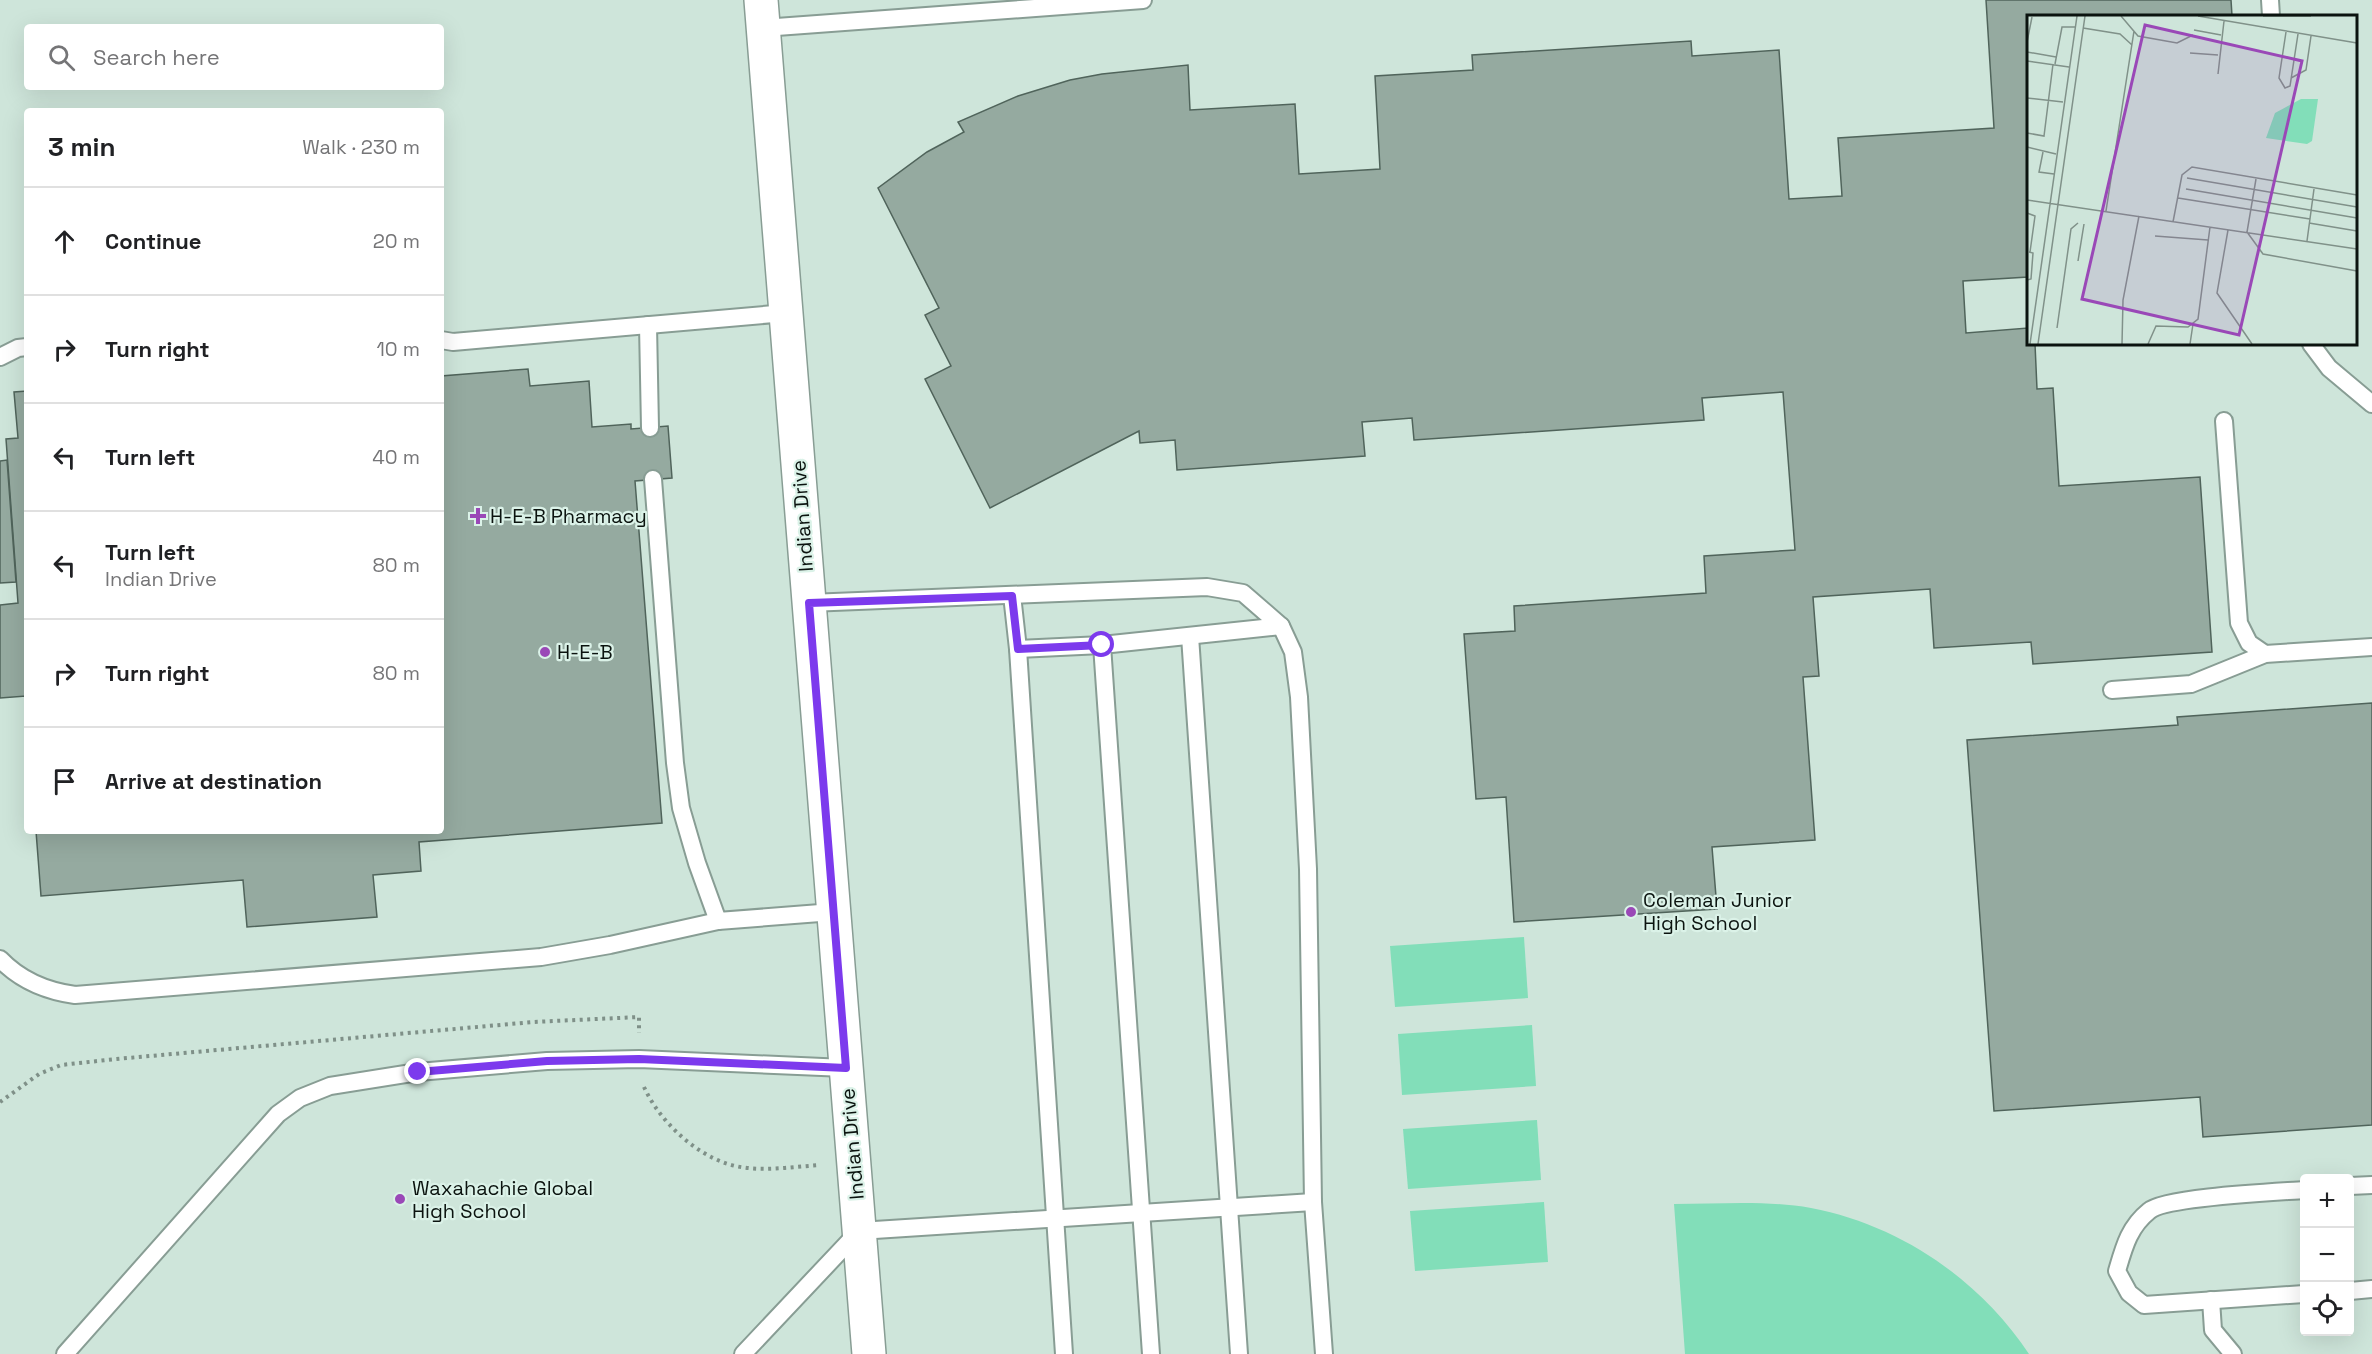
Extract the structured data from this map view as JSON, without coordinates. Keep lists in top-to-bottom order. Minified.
{"streets":{"street":["Indian Drive"]},"places":{"health":["H-E-B Pharmacy"],"other":["H-E-B","Coleman Junior High School","Waxahachie Global High School"]},"page":{"search":"Search here","heading":["3 min","Walk · 230 m"],"list":[["Continue","20 m"],["Turn right","10 m"],["Turn left","40 m"],["Turn left","Indian Drive","80 m"],["Turn right","80 m"],"Arrive at destination"],"map_buttons":["+","−"]}}
